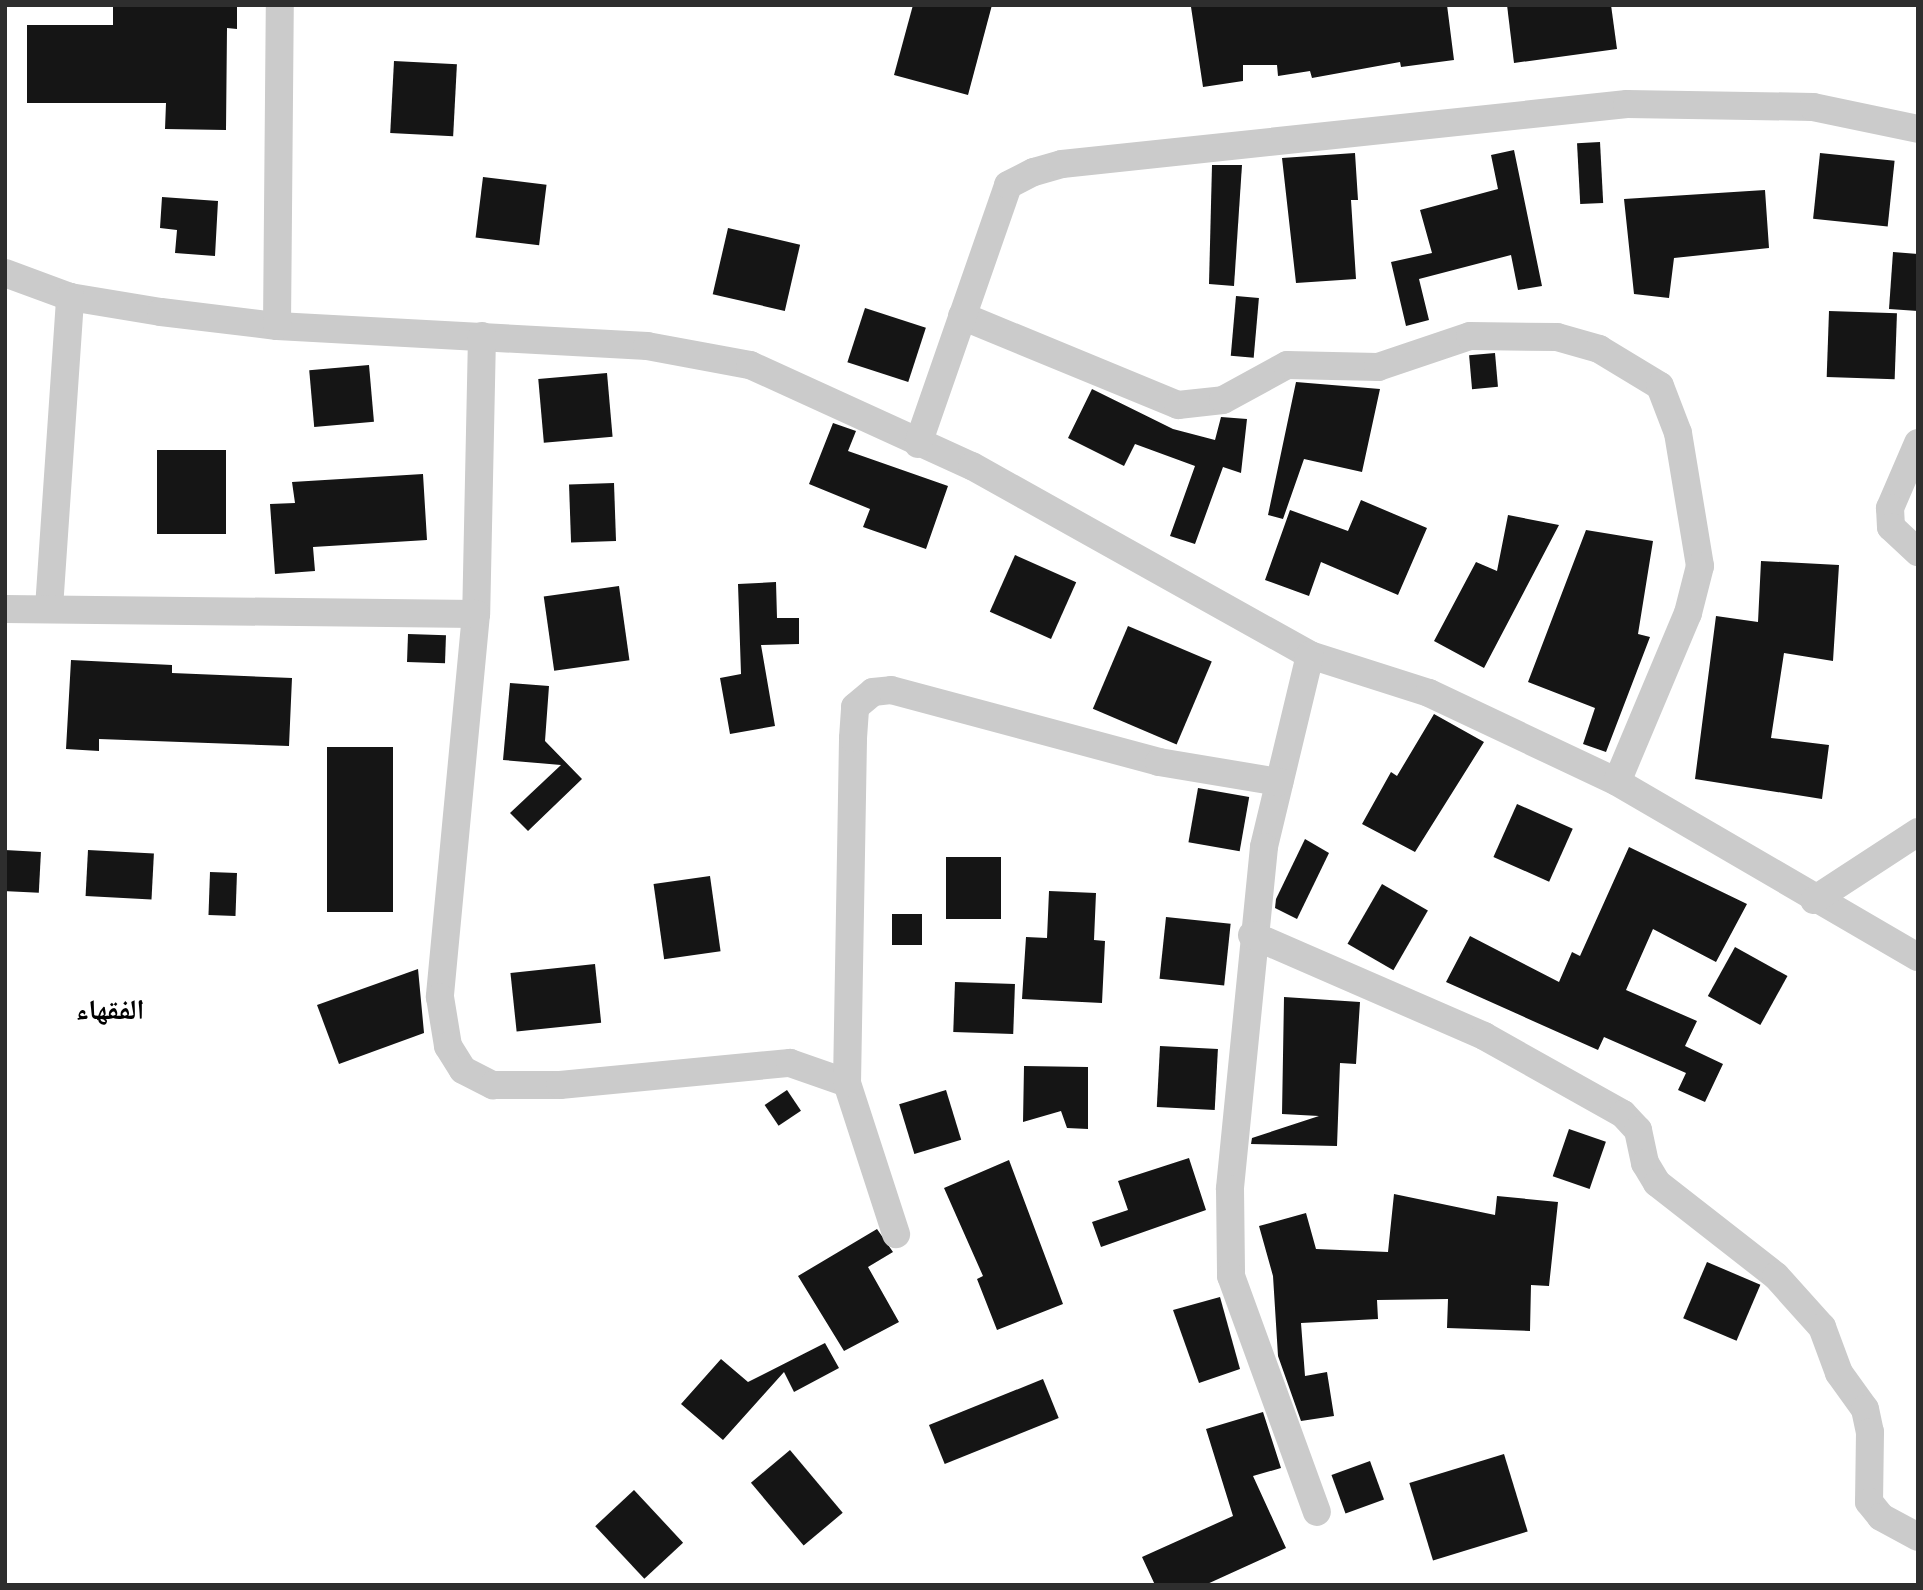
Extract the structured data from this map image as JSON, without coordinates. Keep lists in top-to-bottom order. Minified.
{"districts":["الفقهاء"]}
